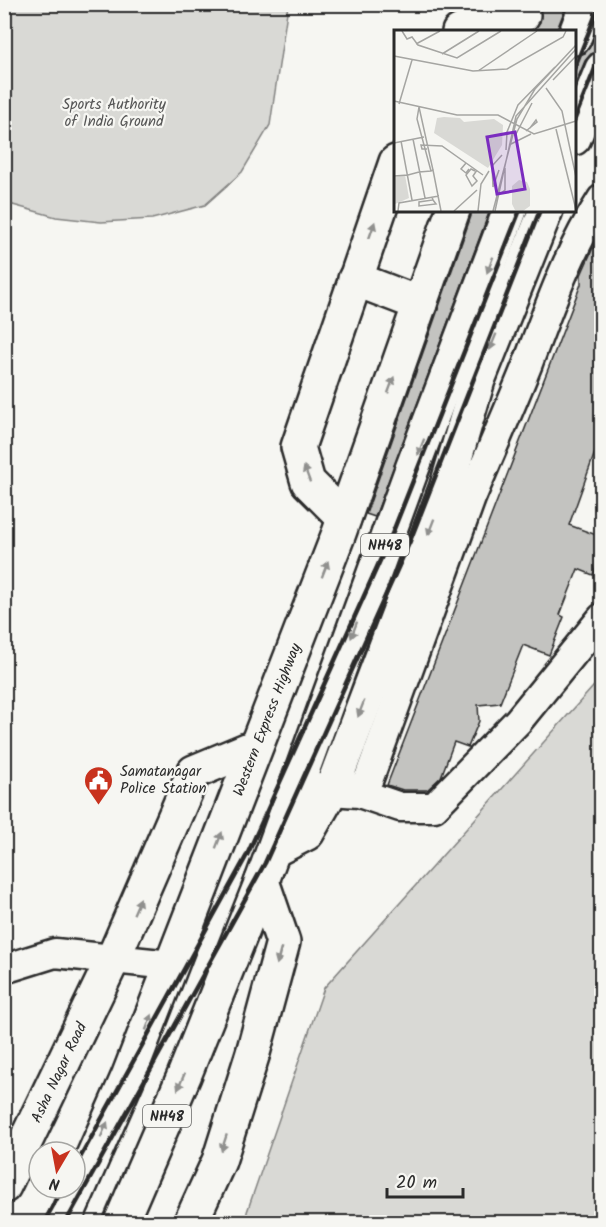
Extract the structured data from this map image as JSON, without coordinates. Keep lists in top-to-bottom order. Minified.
{"streets":{"main road":["NH48","Western Express Highway","Asha Nagar Road"]},"crossings":[["Western Express Highway","Asha Nagar Road"]],"parks":["Sports Authority of India Ground"],"places":{"public building":["Samatanagar Police Station"]},"scale_bar":"20 m","north":"bottom"}
